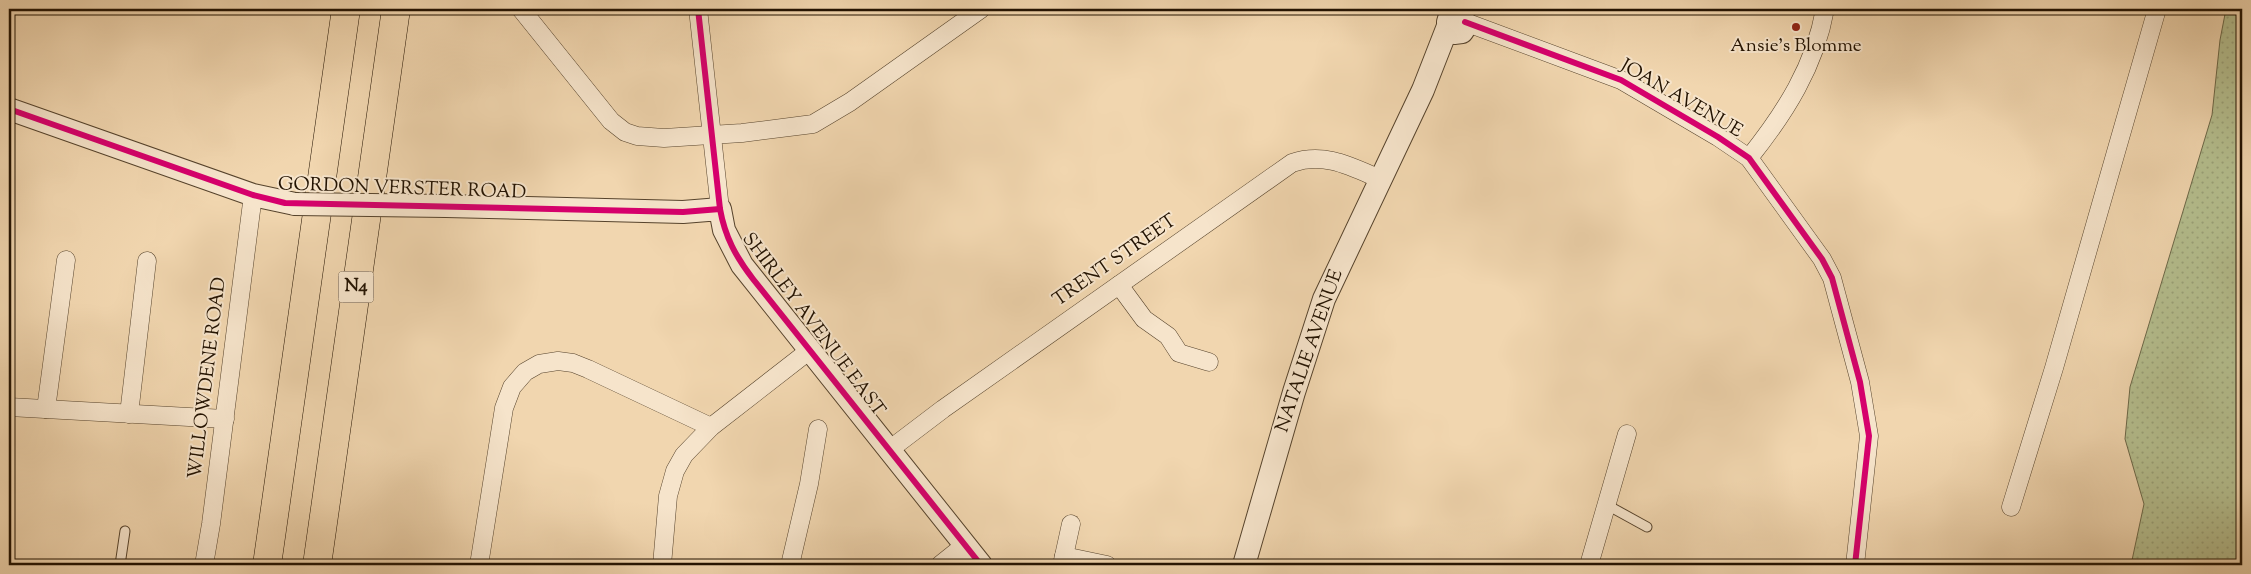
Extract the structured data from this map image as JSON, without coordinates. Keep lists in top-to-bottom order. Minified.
{"streets":{"highway":["N4"],"street":["JOAN AVENUE","GORDON VERSTER ROAD","TRENT STREET","SHIRLEY AVENUE EAST","NATALIE AVENUE","WILLOWDENE ROAD"]},"crossings":[["JOAN AVENUE","NATALIE AVENUE"],["GORDON VERSTER ROAD","SHIRLEY AVENUE EAST"],["GORDON VERSTER ROAD","WILLOWDENE ROAD"],["TRENT STREET","SHIRLEY AVENUE EAST"],["TRENT STREET","NATALIE AVENUE"]],"places":["Ansie's Blomme"]}
